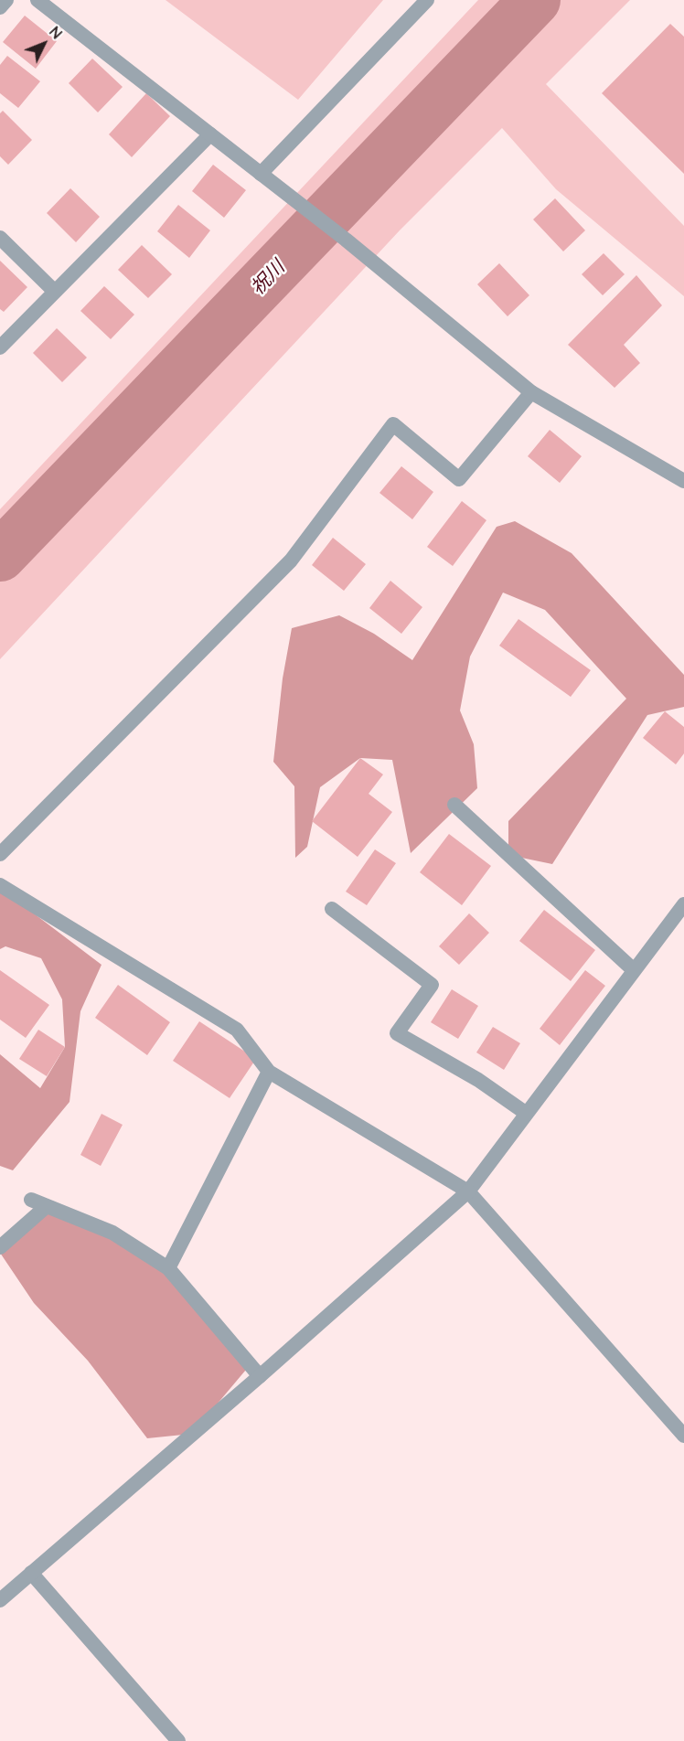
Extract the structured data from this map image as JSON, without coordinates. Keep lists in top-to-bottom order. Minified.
{"water":["祝川"],"north":"top right"}
